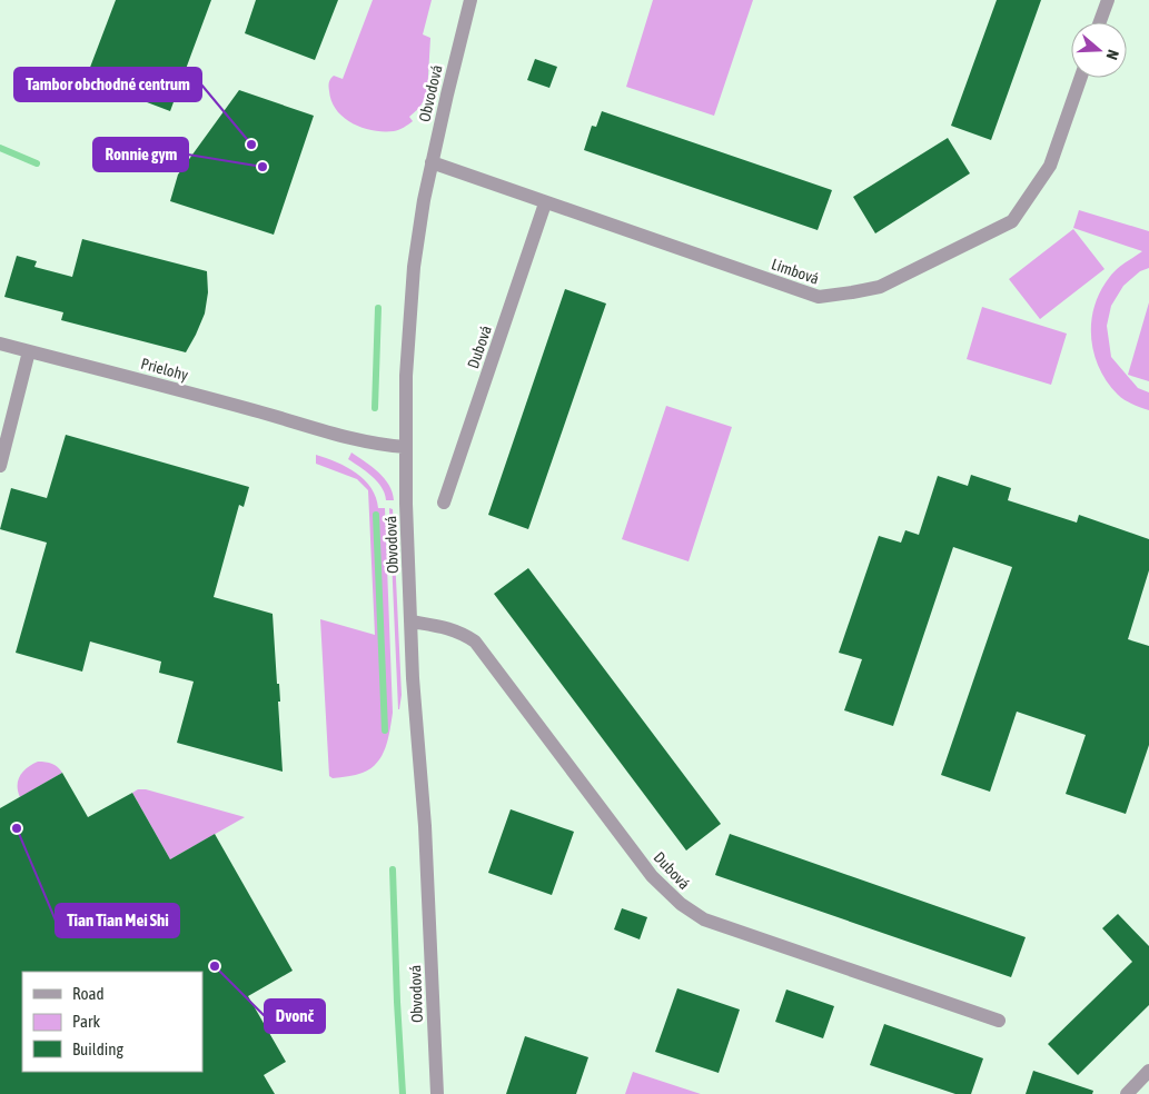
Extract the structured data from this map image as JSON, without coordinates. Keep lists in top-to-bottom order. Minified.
{"streets":{"street":["Obvodová","Limbová","Dubová","Prielohy"]},"crossings":[["Obvodová","Limbová"],["Obvodová","Dubová"],["Obvodová","Prielohy"],["Limbová","Dubová"]],"places":["Tambor obchodné centrum","Ronnie gym","Tian Tian Mei Shi","Dvonč"],"legend":["Road","Park","Building"],"north":"right"}
